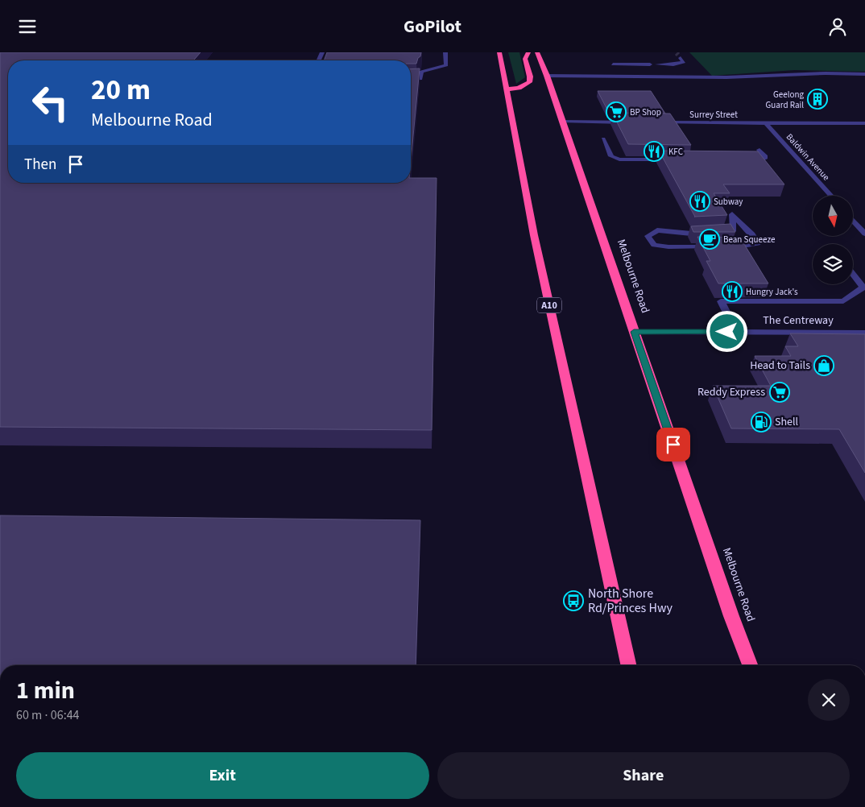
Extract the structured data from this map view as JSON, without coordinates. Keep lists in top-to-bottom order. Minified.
{"streets":{"highway":["Melbourne Road","A10"],"street":["Surrey Street","Baldwin Avenue","The Centreway"]},"crossings":[["Surrey Street","Baldwin Avenue"],["Melbourne Road","The Centreway"]],"places":{"building":["Geelong Guard Rail"],"supermarket":["BP Shop","Reddy Express"],"restaurant":["KFC","Subway","Hungry Jack's"],"cafe":["Bean Squeeze"],"shop":["Head to Tails"],"fuel station":["Shell"],"bus stop":["North Shore Rd/Princes Hwy"]},"north":"bottom","page":{"header":"GoPilot","turn":["20 m","Melbourne Road"],"then":"Then","heading":["1 min","60 m · 06:44"],"buttons":["Exit","Share"]}}
